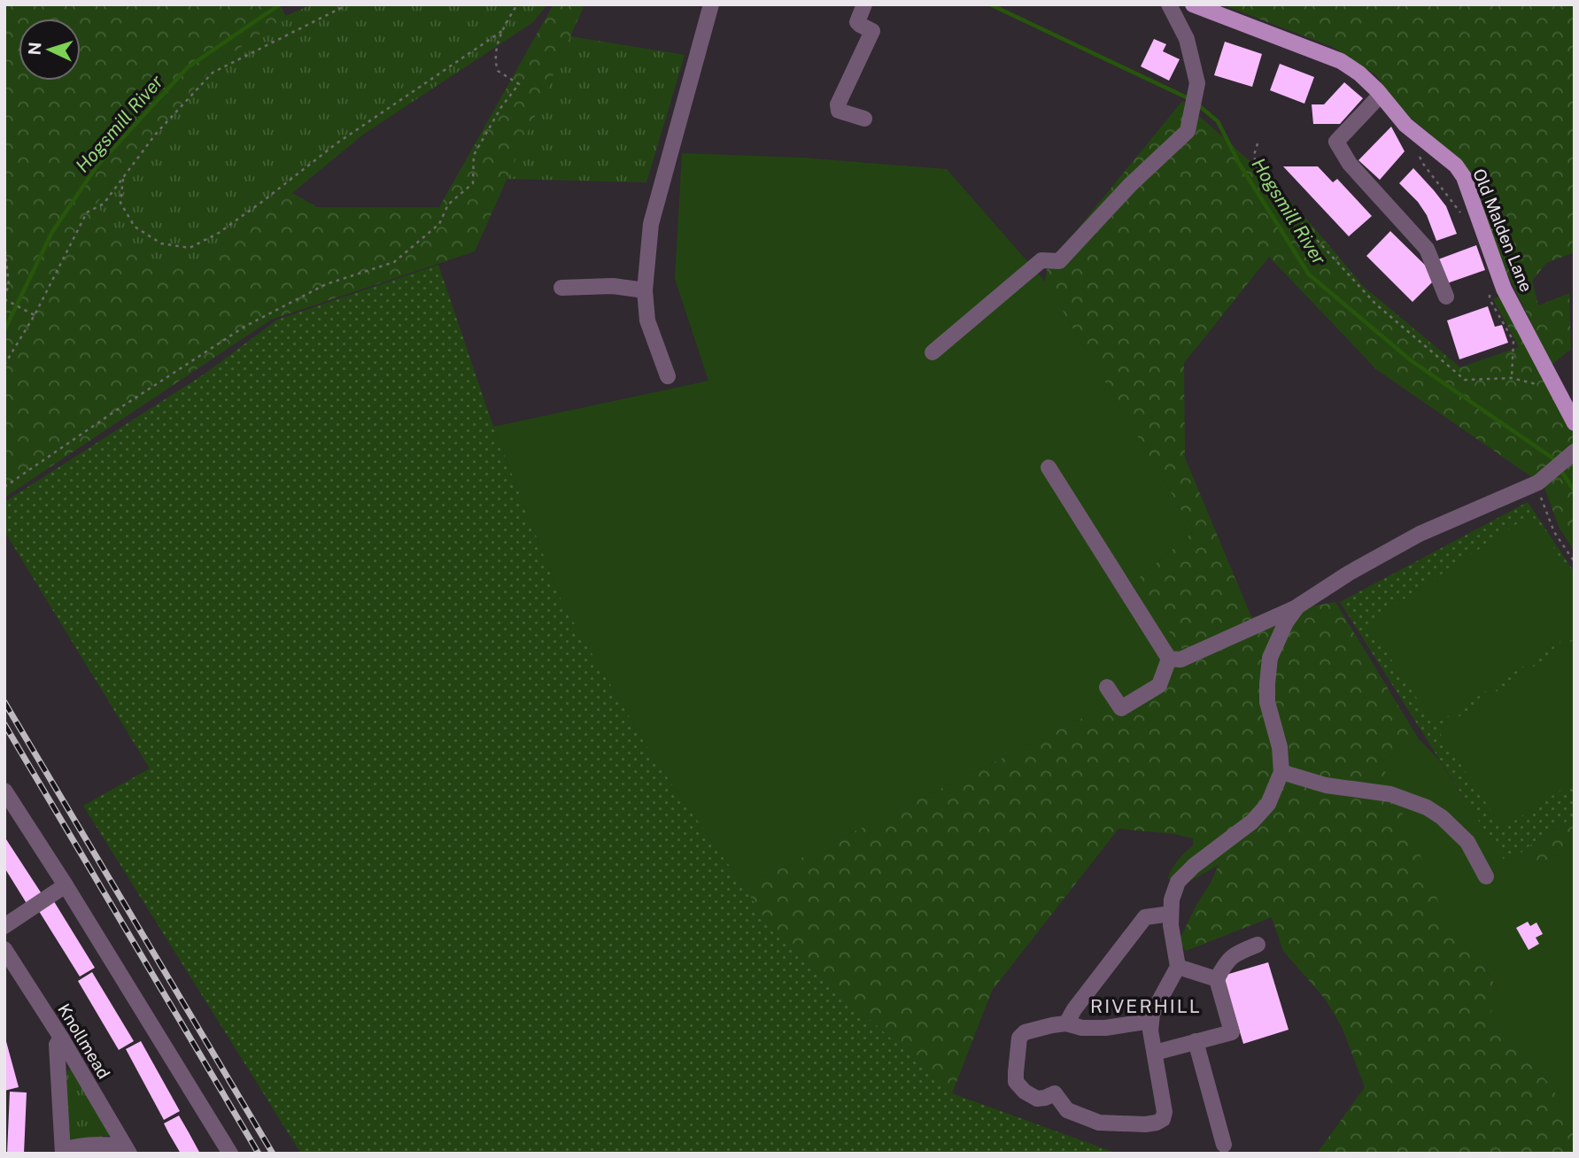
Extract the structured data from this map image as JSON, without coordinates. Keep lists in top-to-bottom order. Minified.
{"streets":{"main road":["Old Malden Lane"],"street":["Knollmead"]},"districts":["RIVERHILL"],"water":["Hogsmill River"],"north":"left"}
